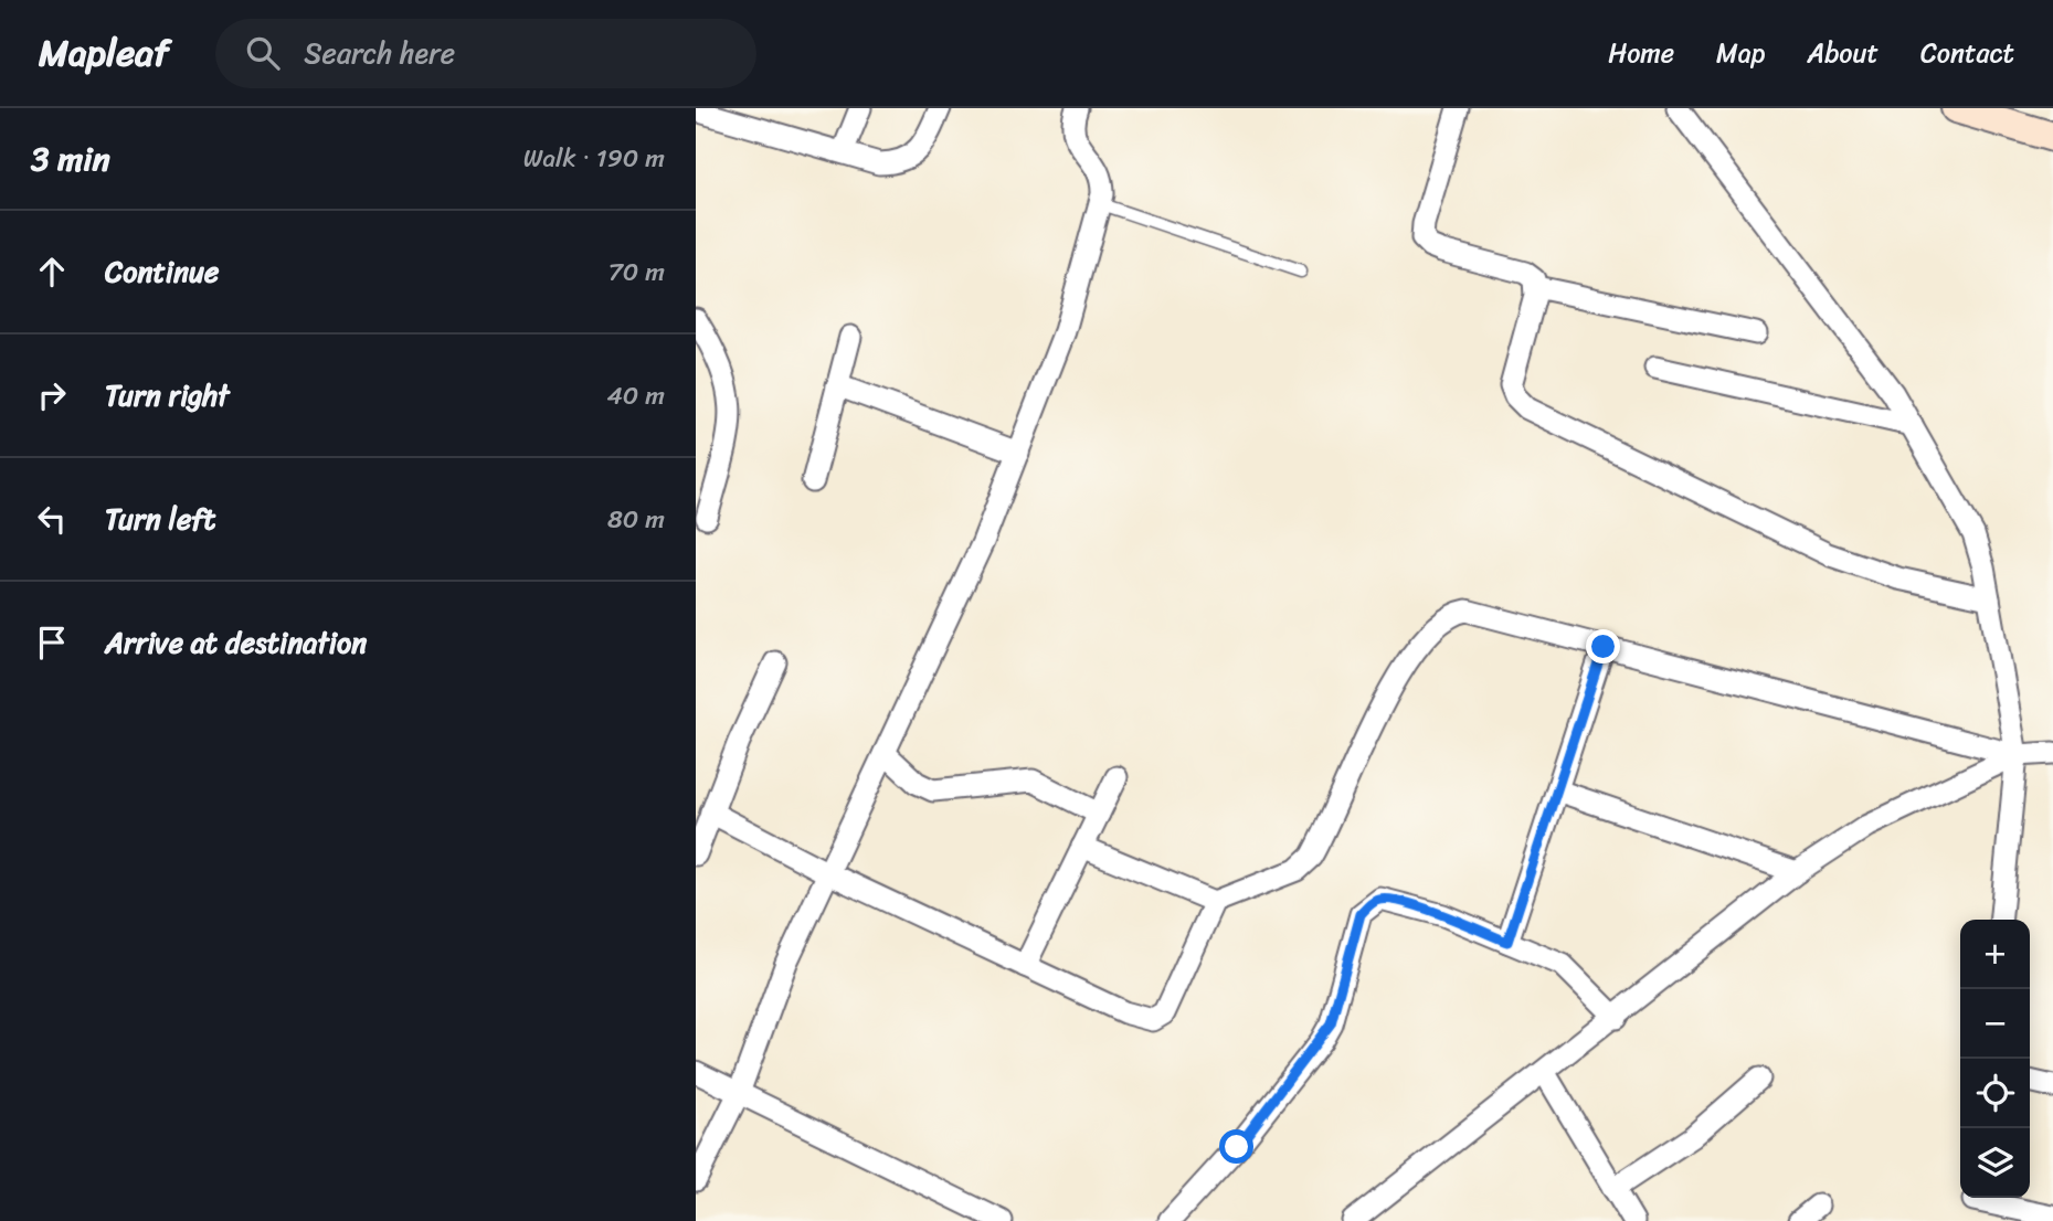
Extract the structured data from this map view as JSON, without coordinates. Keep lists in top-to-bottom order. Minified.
{"page":{"header":"Mapleaf","search":"Search here","nav":["Home","Map","About","Contact"],"heading":["3 min","Walk · 190 m"],"list":[["Continue","70 m"],["Turn right","40 m"],["Turn left","80 m"],"Arrive at destination"],"map_buttons":["+","−"]}}
